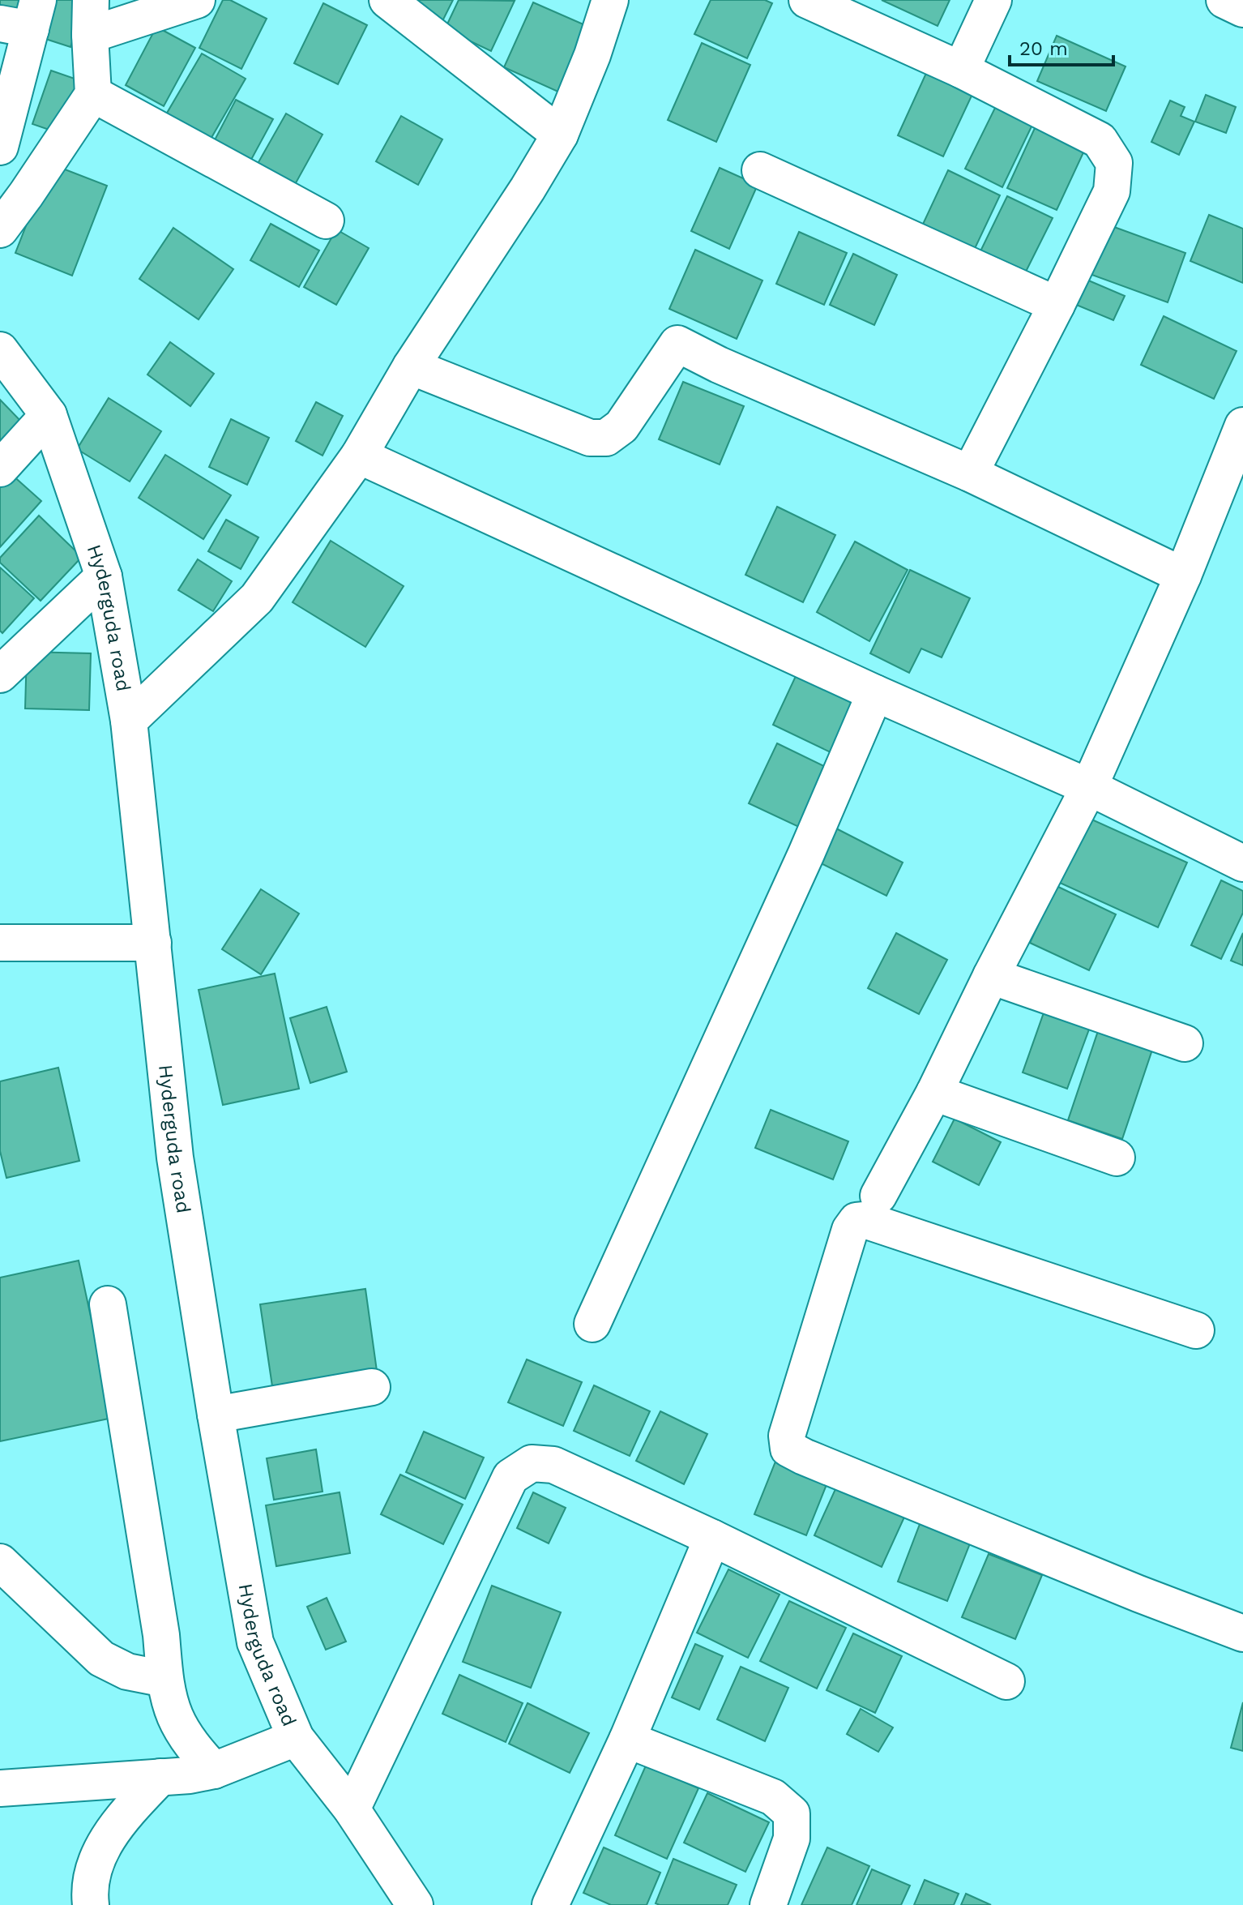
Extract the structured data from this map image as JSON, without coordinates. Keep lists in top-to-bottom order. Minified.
{"streets":{"street":["Hyderguda road"]},"scale_bar":"20 m"}
